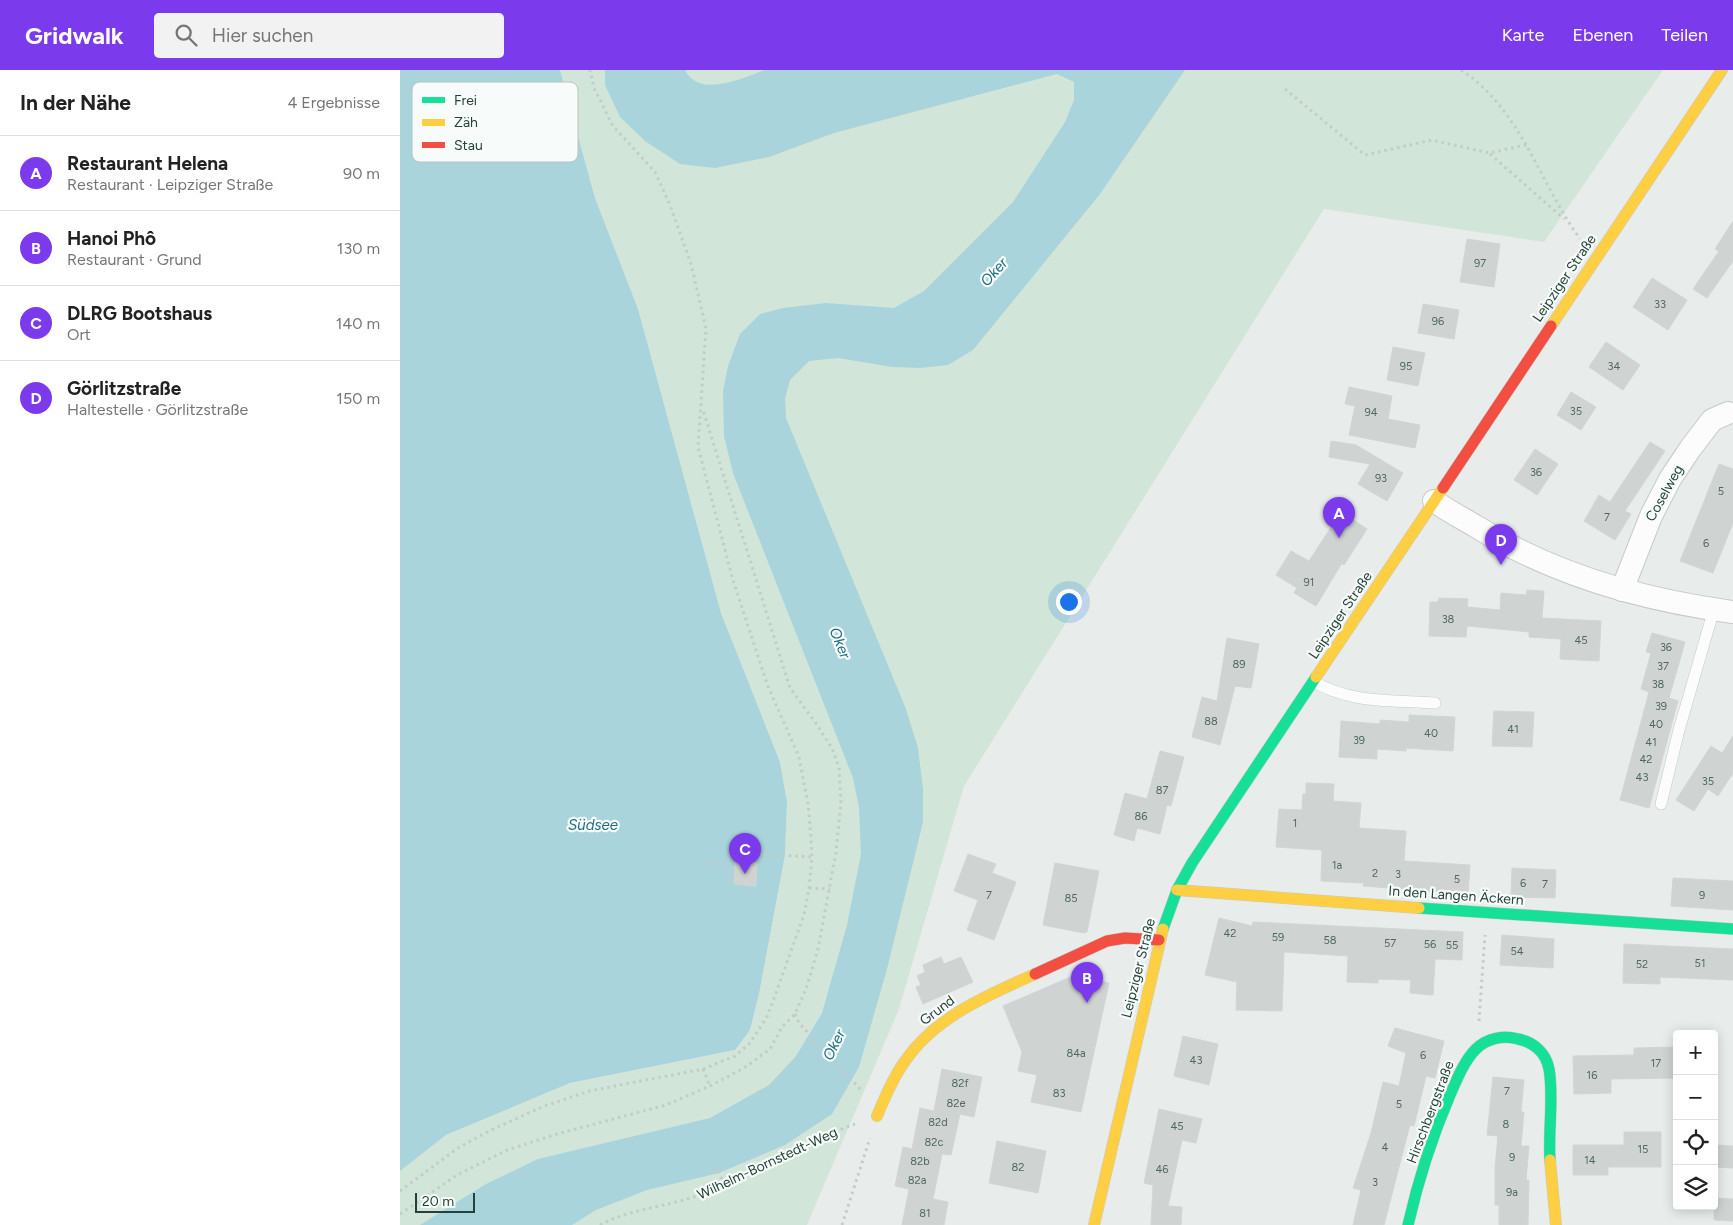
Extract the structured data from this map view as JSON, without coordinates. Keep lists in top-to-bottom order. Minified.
{"streets":{"street":["Leipziger Straße","Coselweg","In den Langen Äckern","Grund","Hirschbergstraße"],"path":["Wilhelm-Bornstedt-Weg"]},"crossings":[["Leipziger Straße","In den Langen Äckern"],["Leipziger Straße","Grund"],["Grund","Wilhelm-Bornstedt-Weg"]],"water":["Oker","Südsee"],"house_numbers":["97","33","96","95","34","35","94","36","93","5","7","6","91","38","45","36","89","37","38","39","88","40","41","40","39","41","42","43","35","87","86","1","1a","2","3","5","6","7","7","9","85","42","59","58","57","56","55","54","51","52","84a","6","43","17","16","82f","7","83","82e","5","82d","8","45","82c","4","15","9","14","82b","82","46","82a","3","9a","81"],"legend":["Frei","Zäh","Stau"],"scale_bar":"20 m","page":{"header":"Gridwalk","search":"Hier suchen","nav":["Karte","Ebenen","Teilen"],"heading":["In der Nähe","4 Ergebnisse"],"list":[{"mark":"A","name":"Restaurant Helena","note":"Restaurant · Leipziger Straße","value":"90 m"},{"mark":"B","name":"Hanoi Phô","note":"Restaurant · Grund","value":"130 m"},{"mark":"C","name":"DLRG Bootshaus","note":"Ort","value":"140 m"},{"mark":"D","name":"Görlitzstraße","note":"Haltestelle · Görlitzstraße","value":"150 m"}],"pins":["A","D","C","B"],"map_buttons":["+","−"],"scale":"20 m"}}
